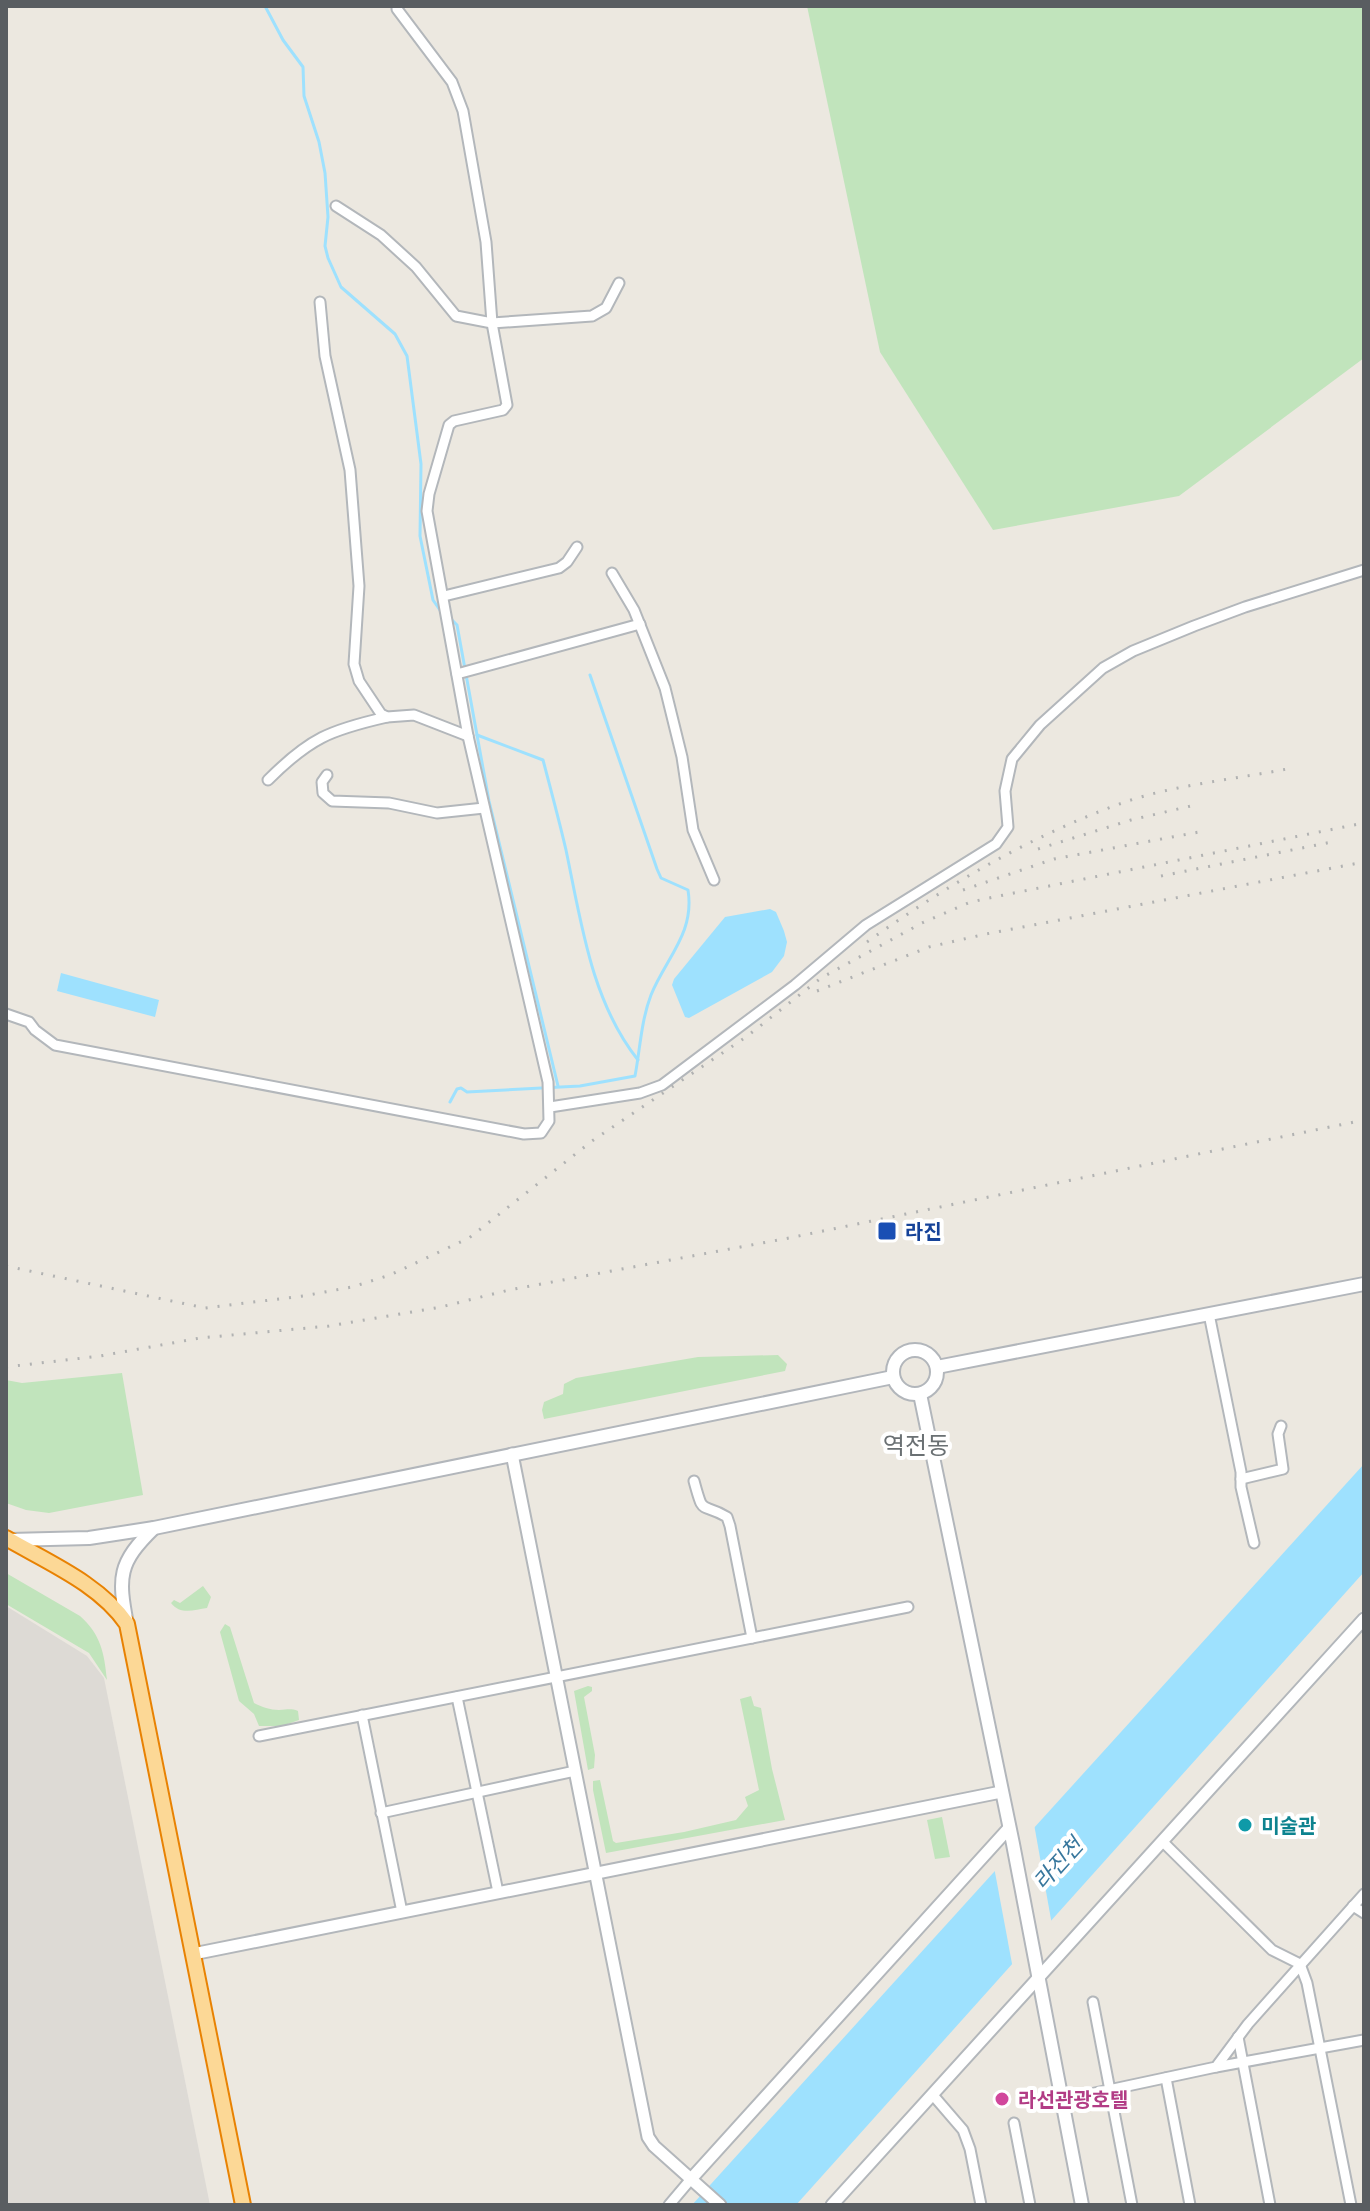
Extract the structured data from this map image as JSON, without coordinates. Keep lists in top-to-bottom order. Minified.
{"districts":["역전동"],"water":["라진천"],"places":{"transit":["라진"],"other":["미술관","라선관광호텔"]}}
